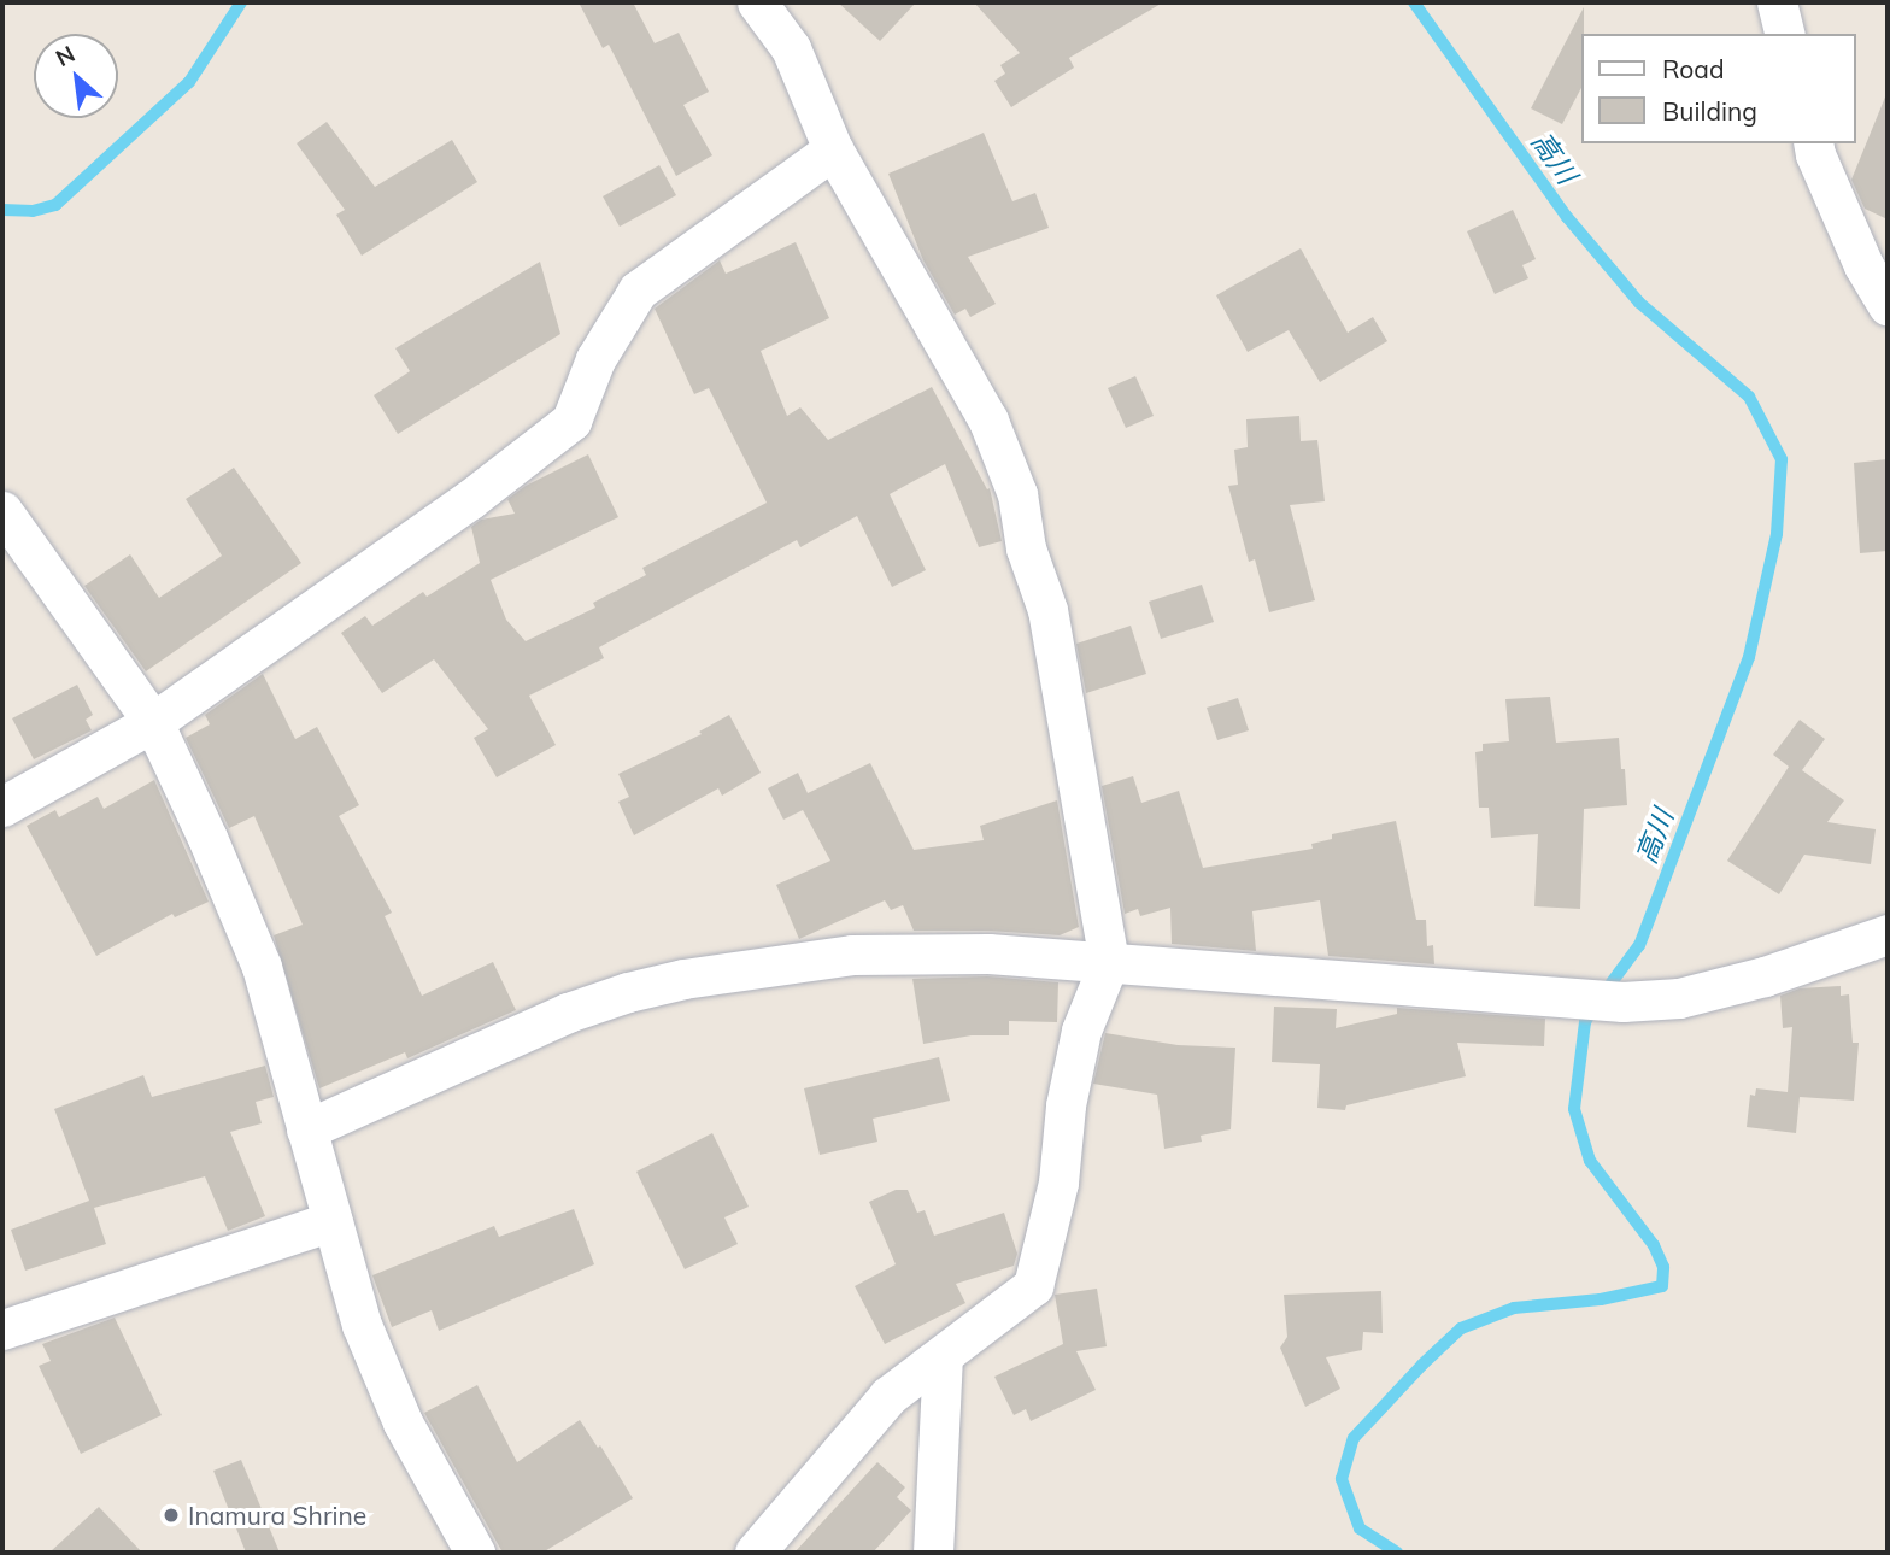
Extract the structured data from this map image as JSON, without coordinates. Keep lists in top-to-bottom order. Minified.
{"water":["高川"],"places":["Inamura Shrine"],"legend":["Road","Building"],"north":"top left"}
